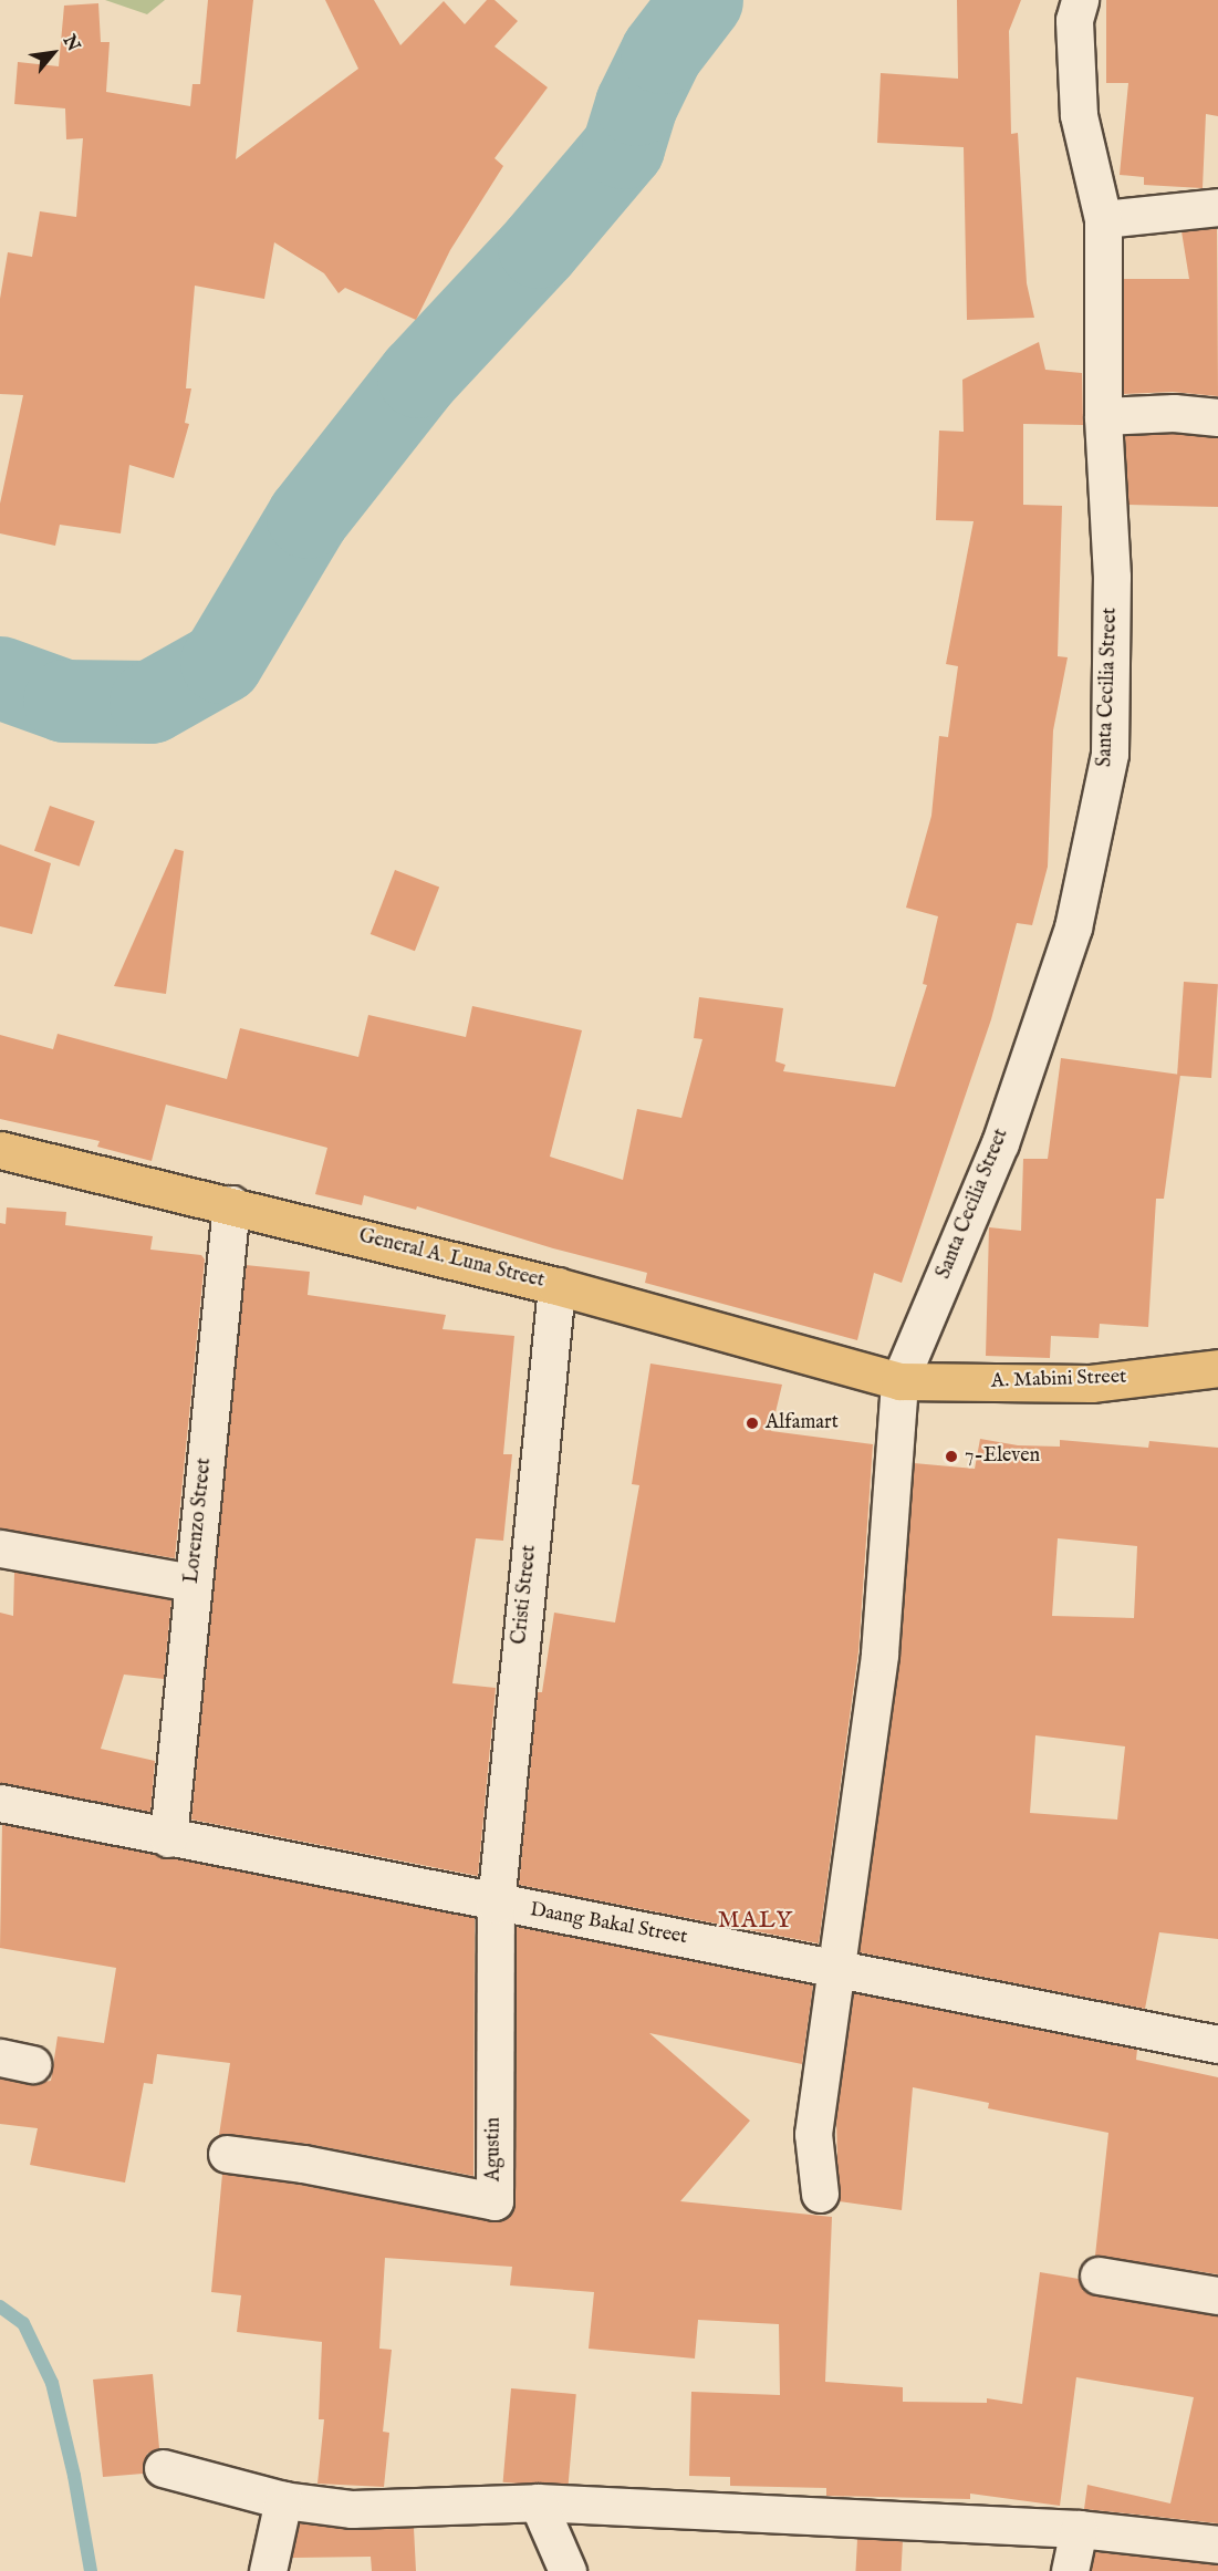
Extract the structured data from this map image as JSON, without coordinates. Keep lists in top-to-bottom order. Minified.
{"streets":{"main road":["General A. Luna Street","A. Mabini Street"],"street":["Santa Cecilia Street","Lorenzo Street","Cristi Street","Daang Bakal Street","Agustin"]},"crossings":[["Santa Cecilia Street","General A. Luna Street"],["Santa Cecilia Street","A. Mabini Street"],["Santa Cecilia Street","Daang Bakal Street"],["General A. Luna Street","A. Mabini Street"],["General A. Luna Street","Lorenzo Street"],["General A. Luna Street","Cristi Street"],["Lorenzo Street","Daang Bakal Street"],["Cristi Street","Daang Bakal Street"],["Cristi Street","Agustin"],["Daang Bakal Street","Agustin"]],"districts":["MALY"],"places":["Alfamart","7-Eleven"],"north":"top right"}
